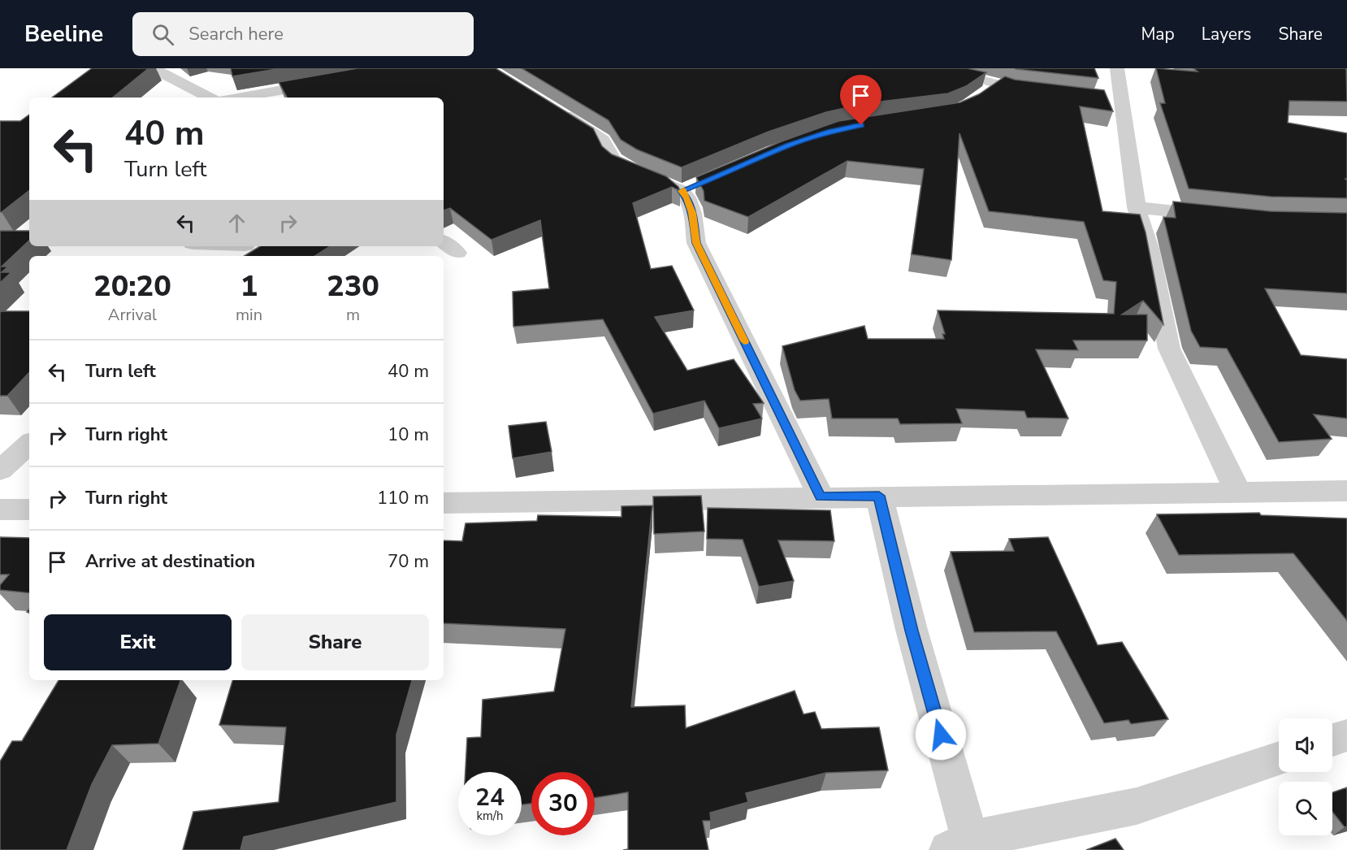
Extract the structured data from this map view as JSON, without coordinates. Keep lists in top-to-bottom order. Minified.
{"page":{"header":"Beeline","search":"Search here","nav":["Map","Layers","Share"],"turn":["40 m","Turn left"],"eta":["20:20","Arrival","1","min","230","m"],"list":[{"name":"Turn left","value":"40 m"},{"name":"Turn right","value":"10 m"},{"name":"Turn right","value":"110 m"},{"name":"Arrive at destination","value":"70 m"}],"buttons":["Exit","Share"],"speed":"24 km/h","limit":"30"}}
